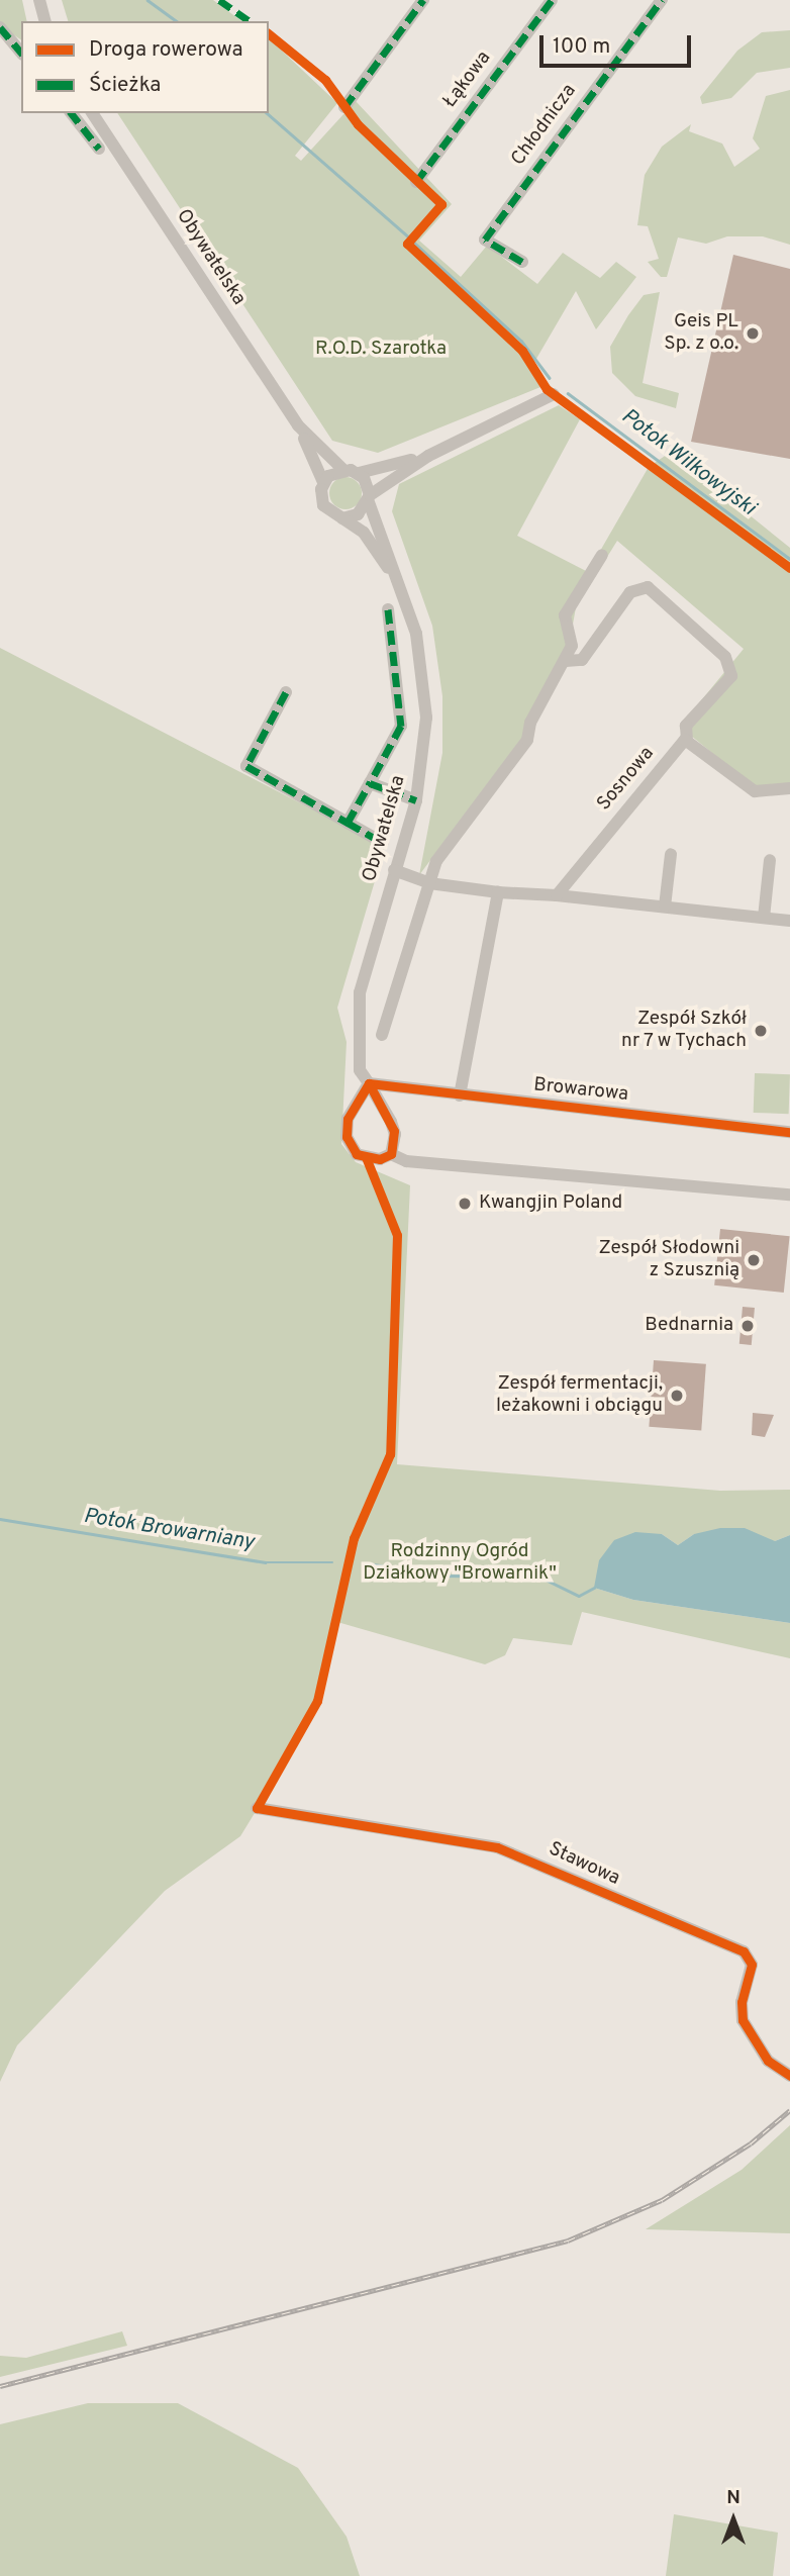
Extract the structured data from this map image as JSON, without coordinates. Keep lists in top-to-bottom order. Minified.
{"streets":{"street":["Łąkowa","Chłodnicza","Obywatelska","Sosnowa","Browarowa","Stawowa"]},"crossings":[["Obywatelska","Browarowa"]],"water":["Potok Wilkowyjski","Potok Browarniany"],"parks":["R.O.D. Szarotka","Rodzinny Ogród Działkowy \"Browarnik\""],"places":["Geis PL Sp. z o.o.","Zespół Szkół nr 7 w Tychach","Kwangjin Poland","Zespół Słodowni z Szusznią","Bednarnia","Zespół fermentacji, leżakowni i obciągu"],"legend":["Droga rowerowa","Ścieżka"],"scale_bar":"100 m","north":"top"}
